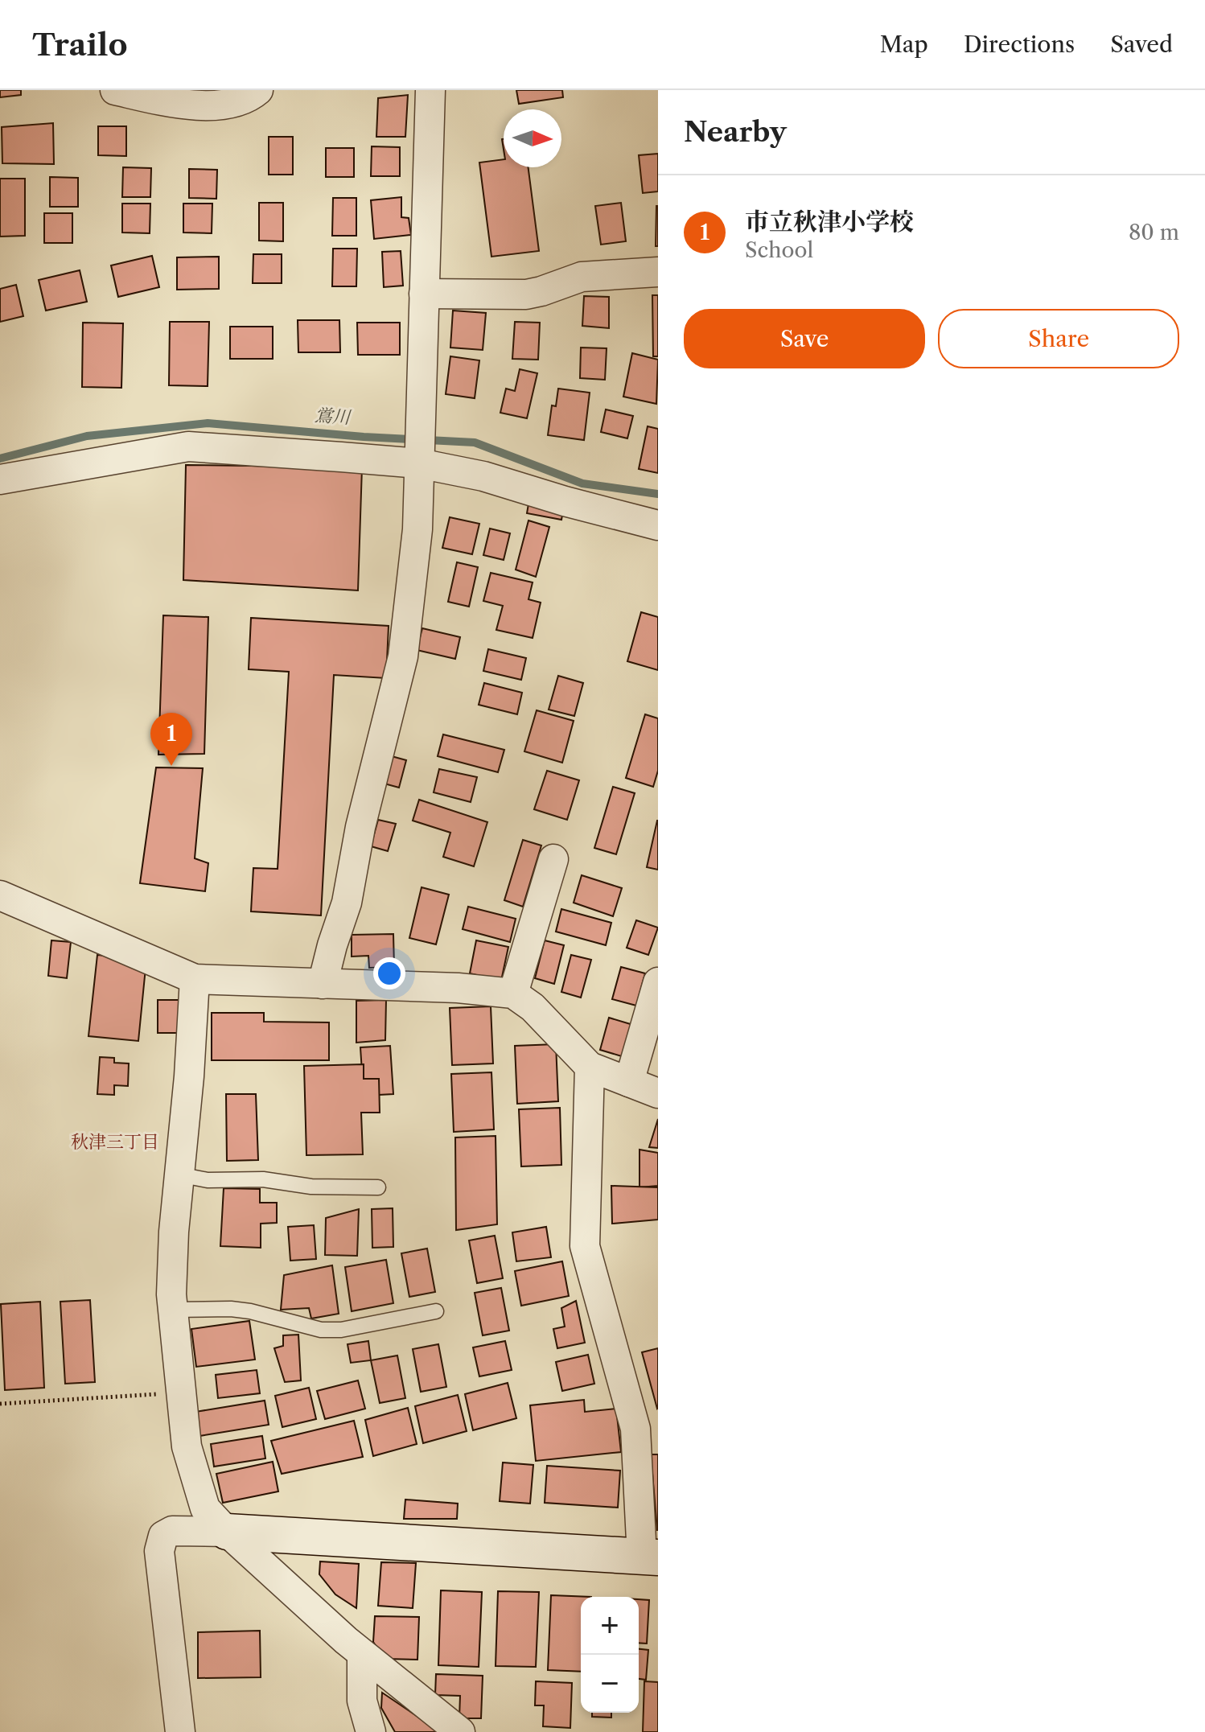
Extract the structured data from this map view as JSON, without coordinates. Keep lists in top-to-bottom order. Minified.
{"districts":["秋津三丁目"],"water":["鴬川"],"north":"right","page":{"header":"Trailo","nav":["Map","Directions","Saved"],"heading":"Nearby","list":[{"mark":"1","name":"市立秋津小学校","note":"School","value":"80 m"}],"buttons":["Save","Share"],"pins":"1","map_buttons":["+","−"]}}
